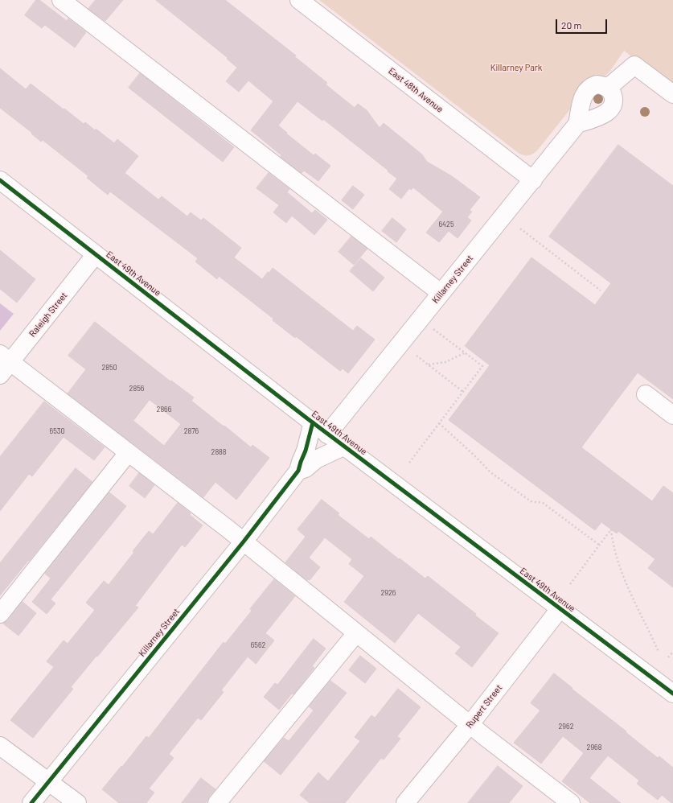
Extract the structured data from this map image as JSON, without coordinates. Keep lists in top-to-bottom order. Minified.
{"streets":{"street":["East 48th Avenue","East 49th Avenue","Killarney Street","Raleigh Street","Rupert Street"]},"crossings":[["East 48th Avenue","Killarney Street"],["East 49th Avenue","Killarney Street"],["East 49th Avenue","Raleigh Street"],["East 49th Avenue","Rupert Street"]],"parks":["Killarney Park"],"house_numbers":["6425","2850","2856","2866","6530","2876","2888","2926","6562","2962","2968"],"scale_bar":"20 m"}
